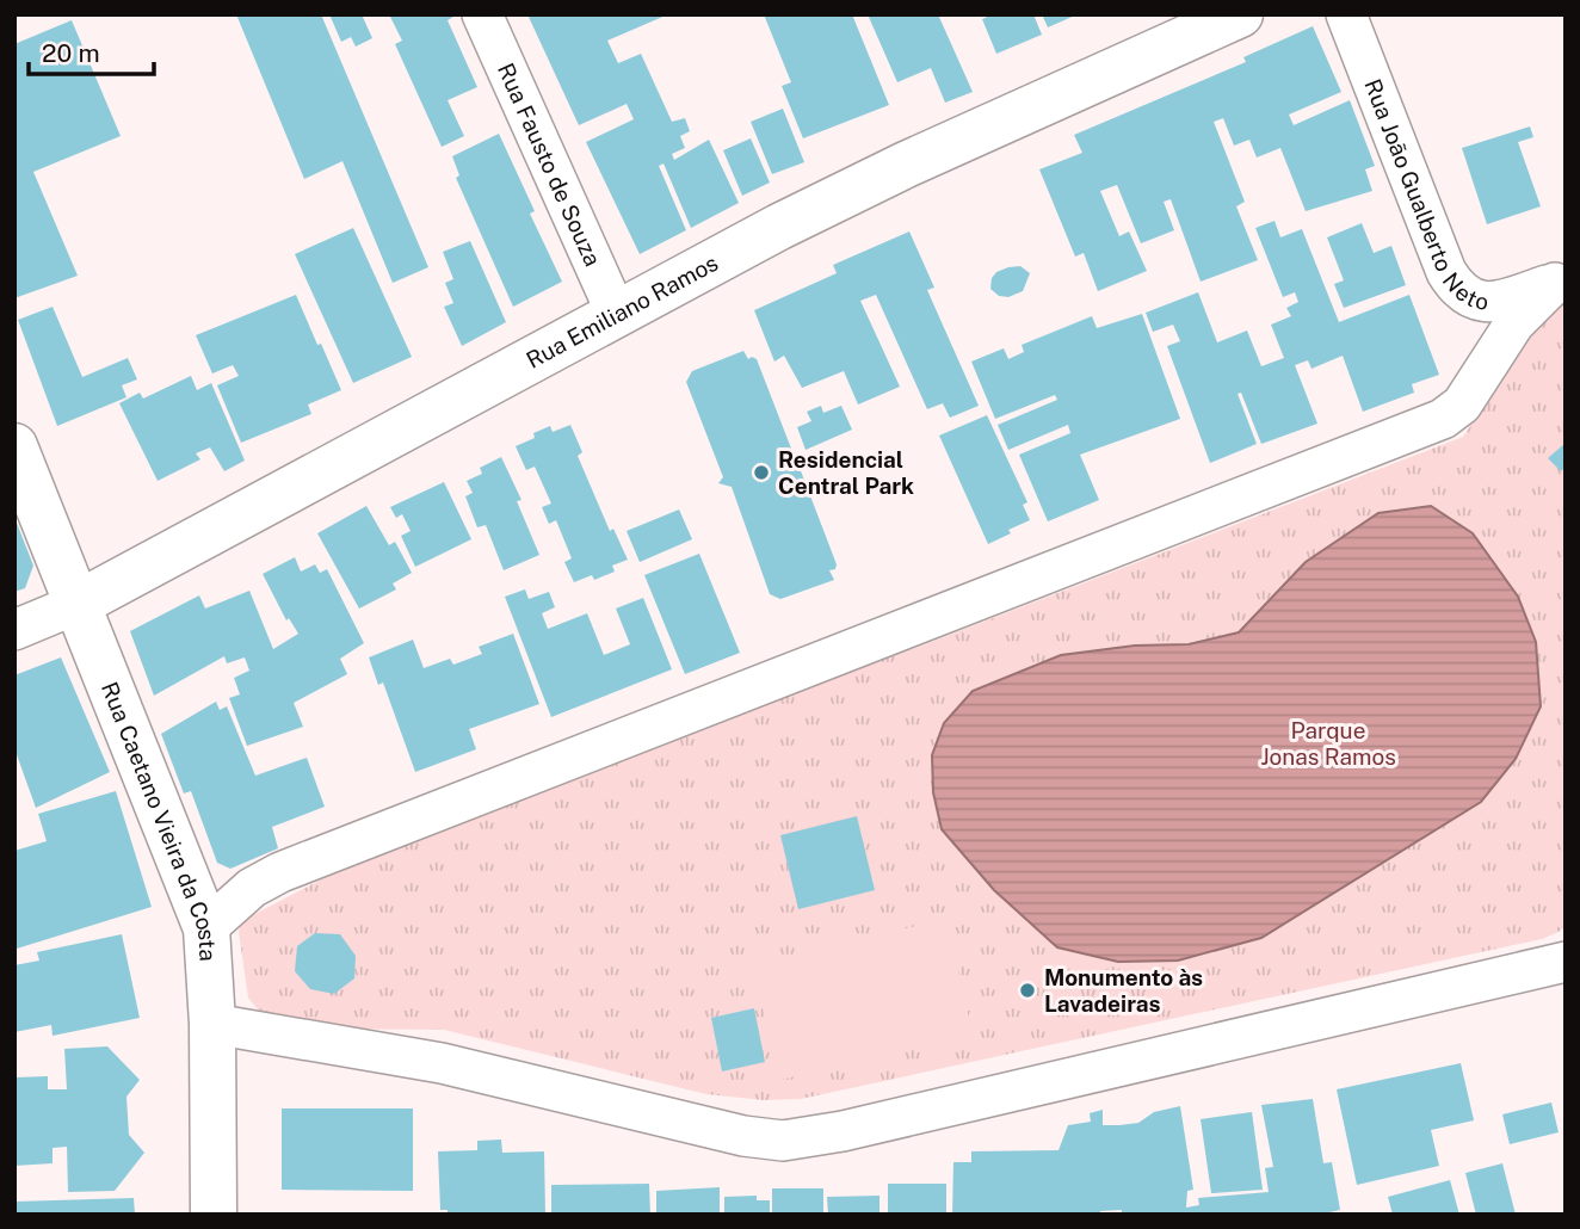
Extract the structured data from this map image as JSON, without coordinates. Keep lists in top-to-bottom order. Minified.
{"streets":{"main road":["Rua Emiliano Ramos","Rua Caetano Vieira da Costa"],"street":["Rua Fausto de Souza","Rua João Gualberto Neto"]},"crossings":[["Rua Fausto de Souza","Rua Emiliano Ramos"],["Rua Emiliano Ramos","Rua Caetano Vieira da Costa"]],"parks":["Parque Jonas Ramos"],"places":["Residencial Central Park","Monumento às Lavadeiras"],"scale_bar":"20 m"}
